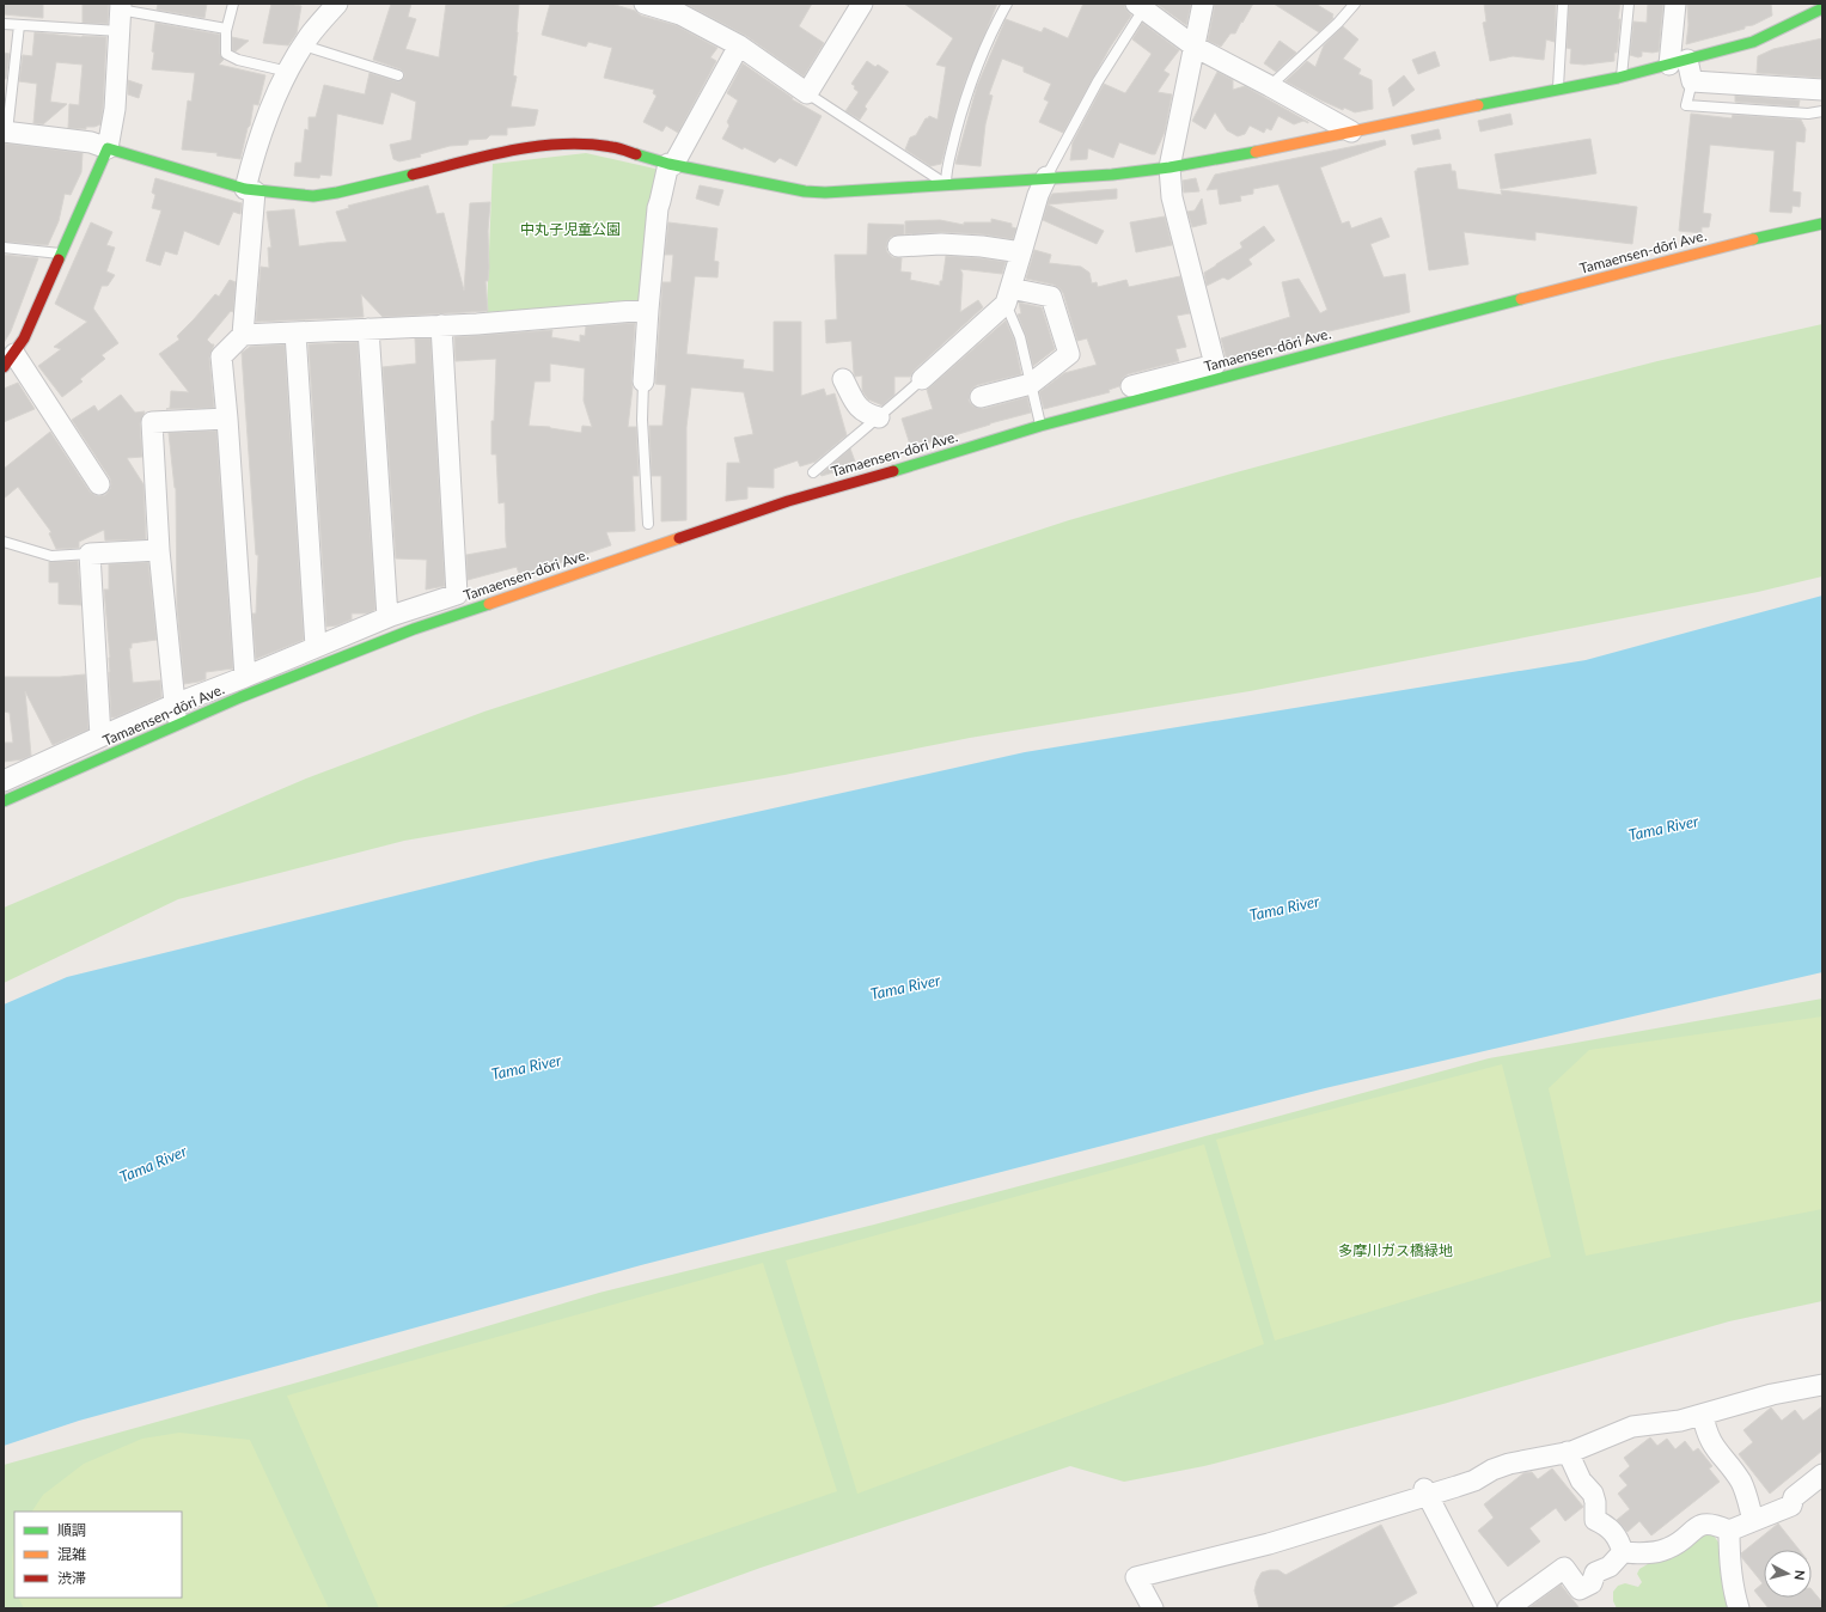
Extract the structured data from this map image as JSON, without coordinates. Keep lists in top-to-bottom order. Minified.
{"streets":{"street":["Tamaensen-dōri Ave."]},"water":["Tama River"],"parks":["中丸子児童公園","多摩川ガス橋緑地"],"legend":["順調","混雑","渋滞"],"north":"right"}
